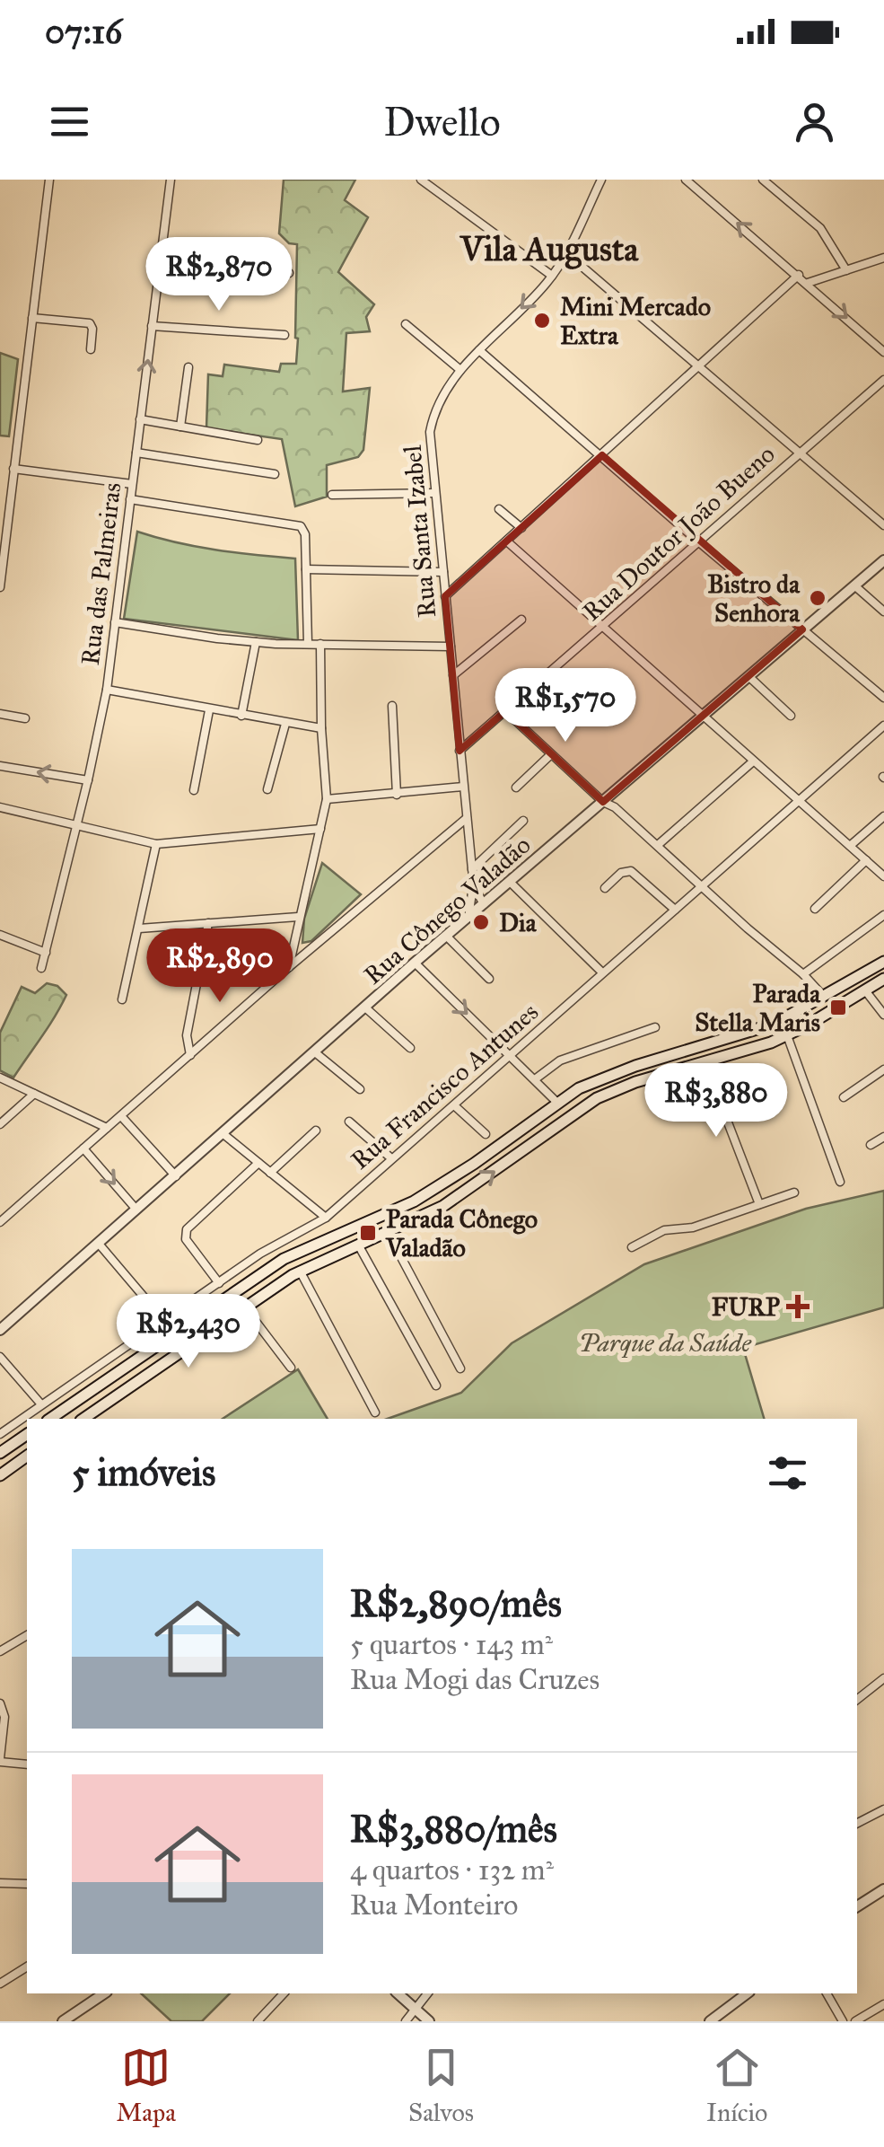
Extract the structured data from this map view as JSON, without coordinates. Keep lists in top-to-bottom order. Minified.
{"streets":{"street":["Rua Santa Izabel","Rua Doutor João Bueno","Rua das Palmeiras","Rua Cônego Valadão","Rua Francisco Antunes"]},"crossings":[["Rua Santa Izabel","Rua Doutor João Bueno"],["Rua Santa Izabel","Rua Cônego Valadão"]],"districts":["Vila Augusta"],"parks":["Parque da Saúde"],"places":{"other":["Mini Mercado Extra","Bistro da Senhora","Dia"],"transit":["Parada Stella Maris","Parada Cônego Valadão"],"health":["FURP"]},"page":{"status":"07:16","header":"Dwello","price":["R$2,870","R$1,570","R$2,890","R$3,880","R$2,430"],"heading":"5 imóveis","list":[{"name":"R$2,890/mês","note":"5 quartos · 143 m² · Rua Mogi das Cruzes"},{"name":"R$3,880/mês","note":"4 quartos · 132 m² · Rua Monteiro"}],"tabs":["Mapa","Salvos","Início"]}}
